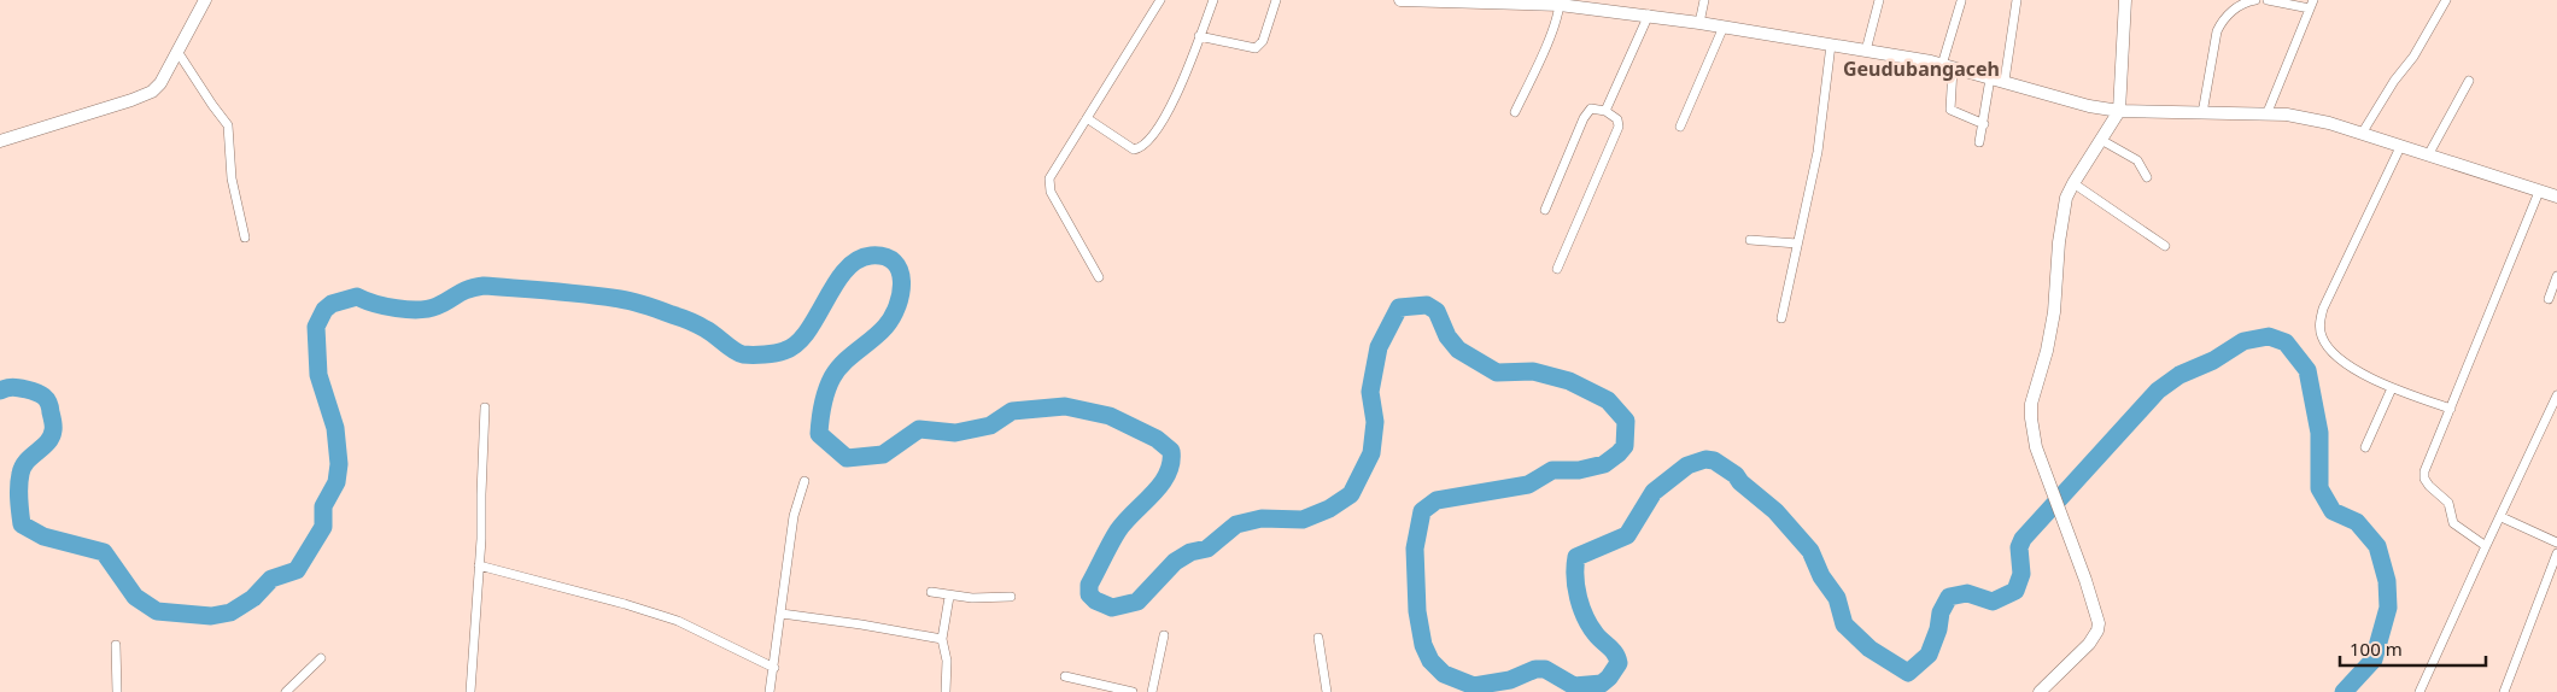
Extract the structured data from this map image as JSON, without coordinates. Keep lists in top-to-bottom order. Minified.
{"districts":["Geudubangaceh"],"scale_bar":"100 m"}
